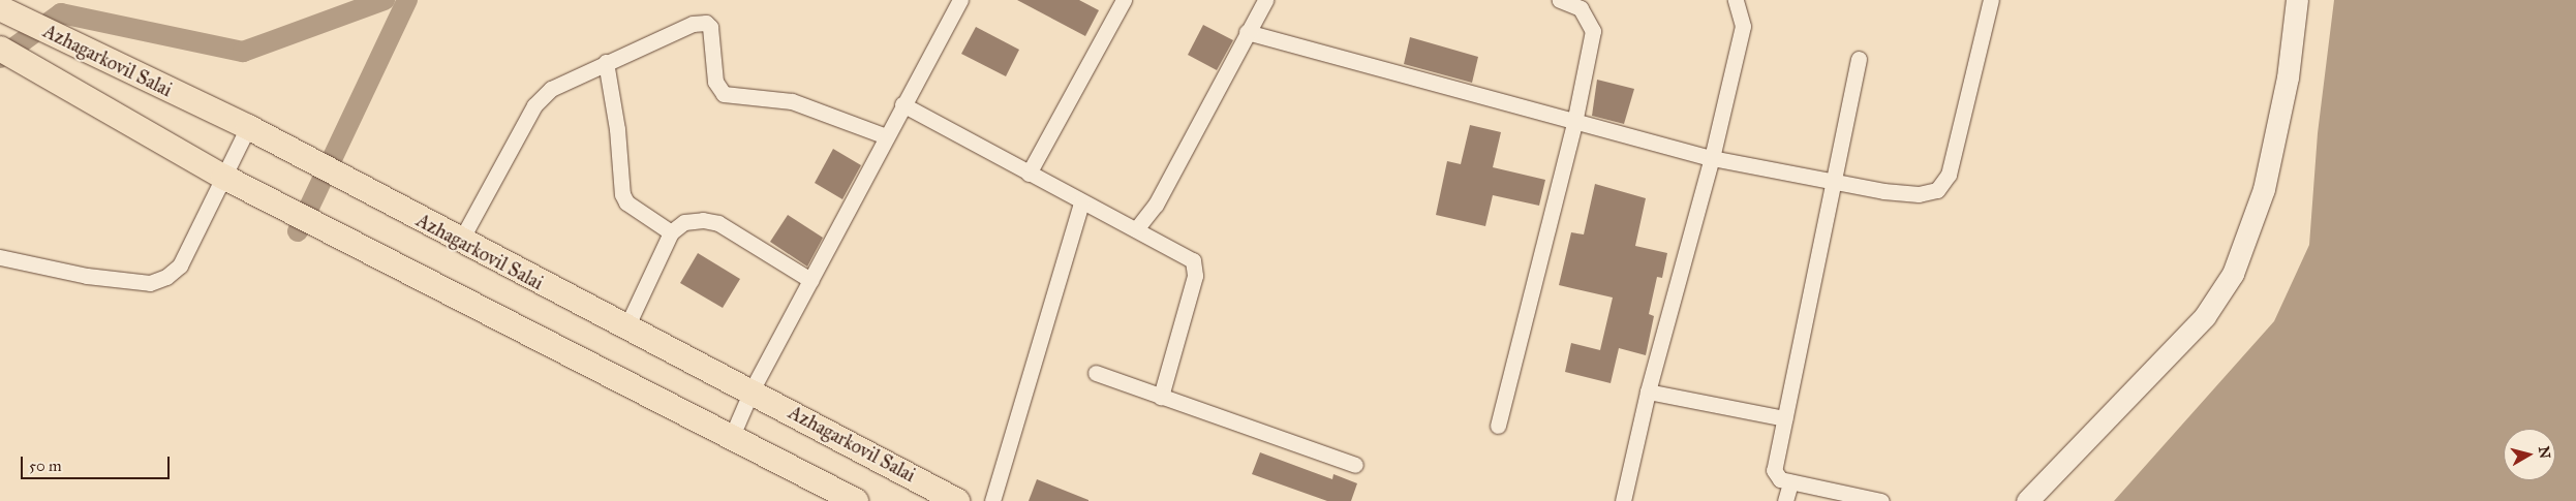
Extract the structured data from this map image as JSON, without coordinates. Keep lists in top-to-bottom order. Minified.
{"streets":{"main road":["Azhagarkovil Salai"]},"scale_bar":"50 m","north":"right"}
